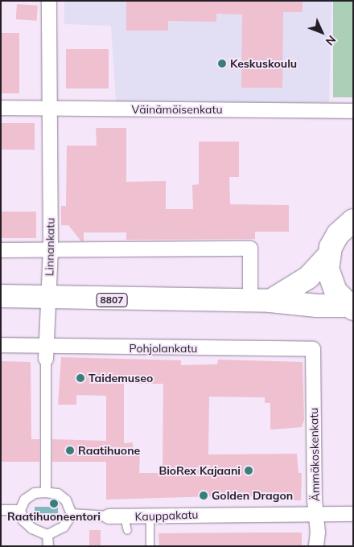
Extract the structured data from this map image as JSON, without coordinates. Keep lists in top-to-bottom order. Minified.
{"streets":{"main road":["8807"],"street":["Väinämöisenkatu","Linnankatu","Pohjolankatu","Ämmäkoskenkatu","Kauppakatu"]},"crossings":[["Väinämöisenkatu","Linnankatu"],["Linnankatu","8807"],["Linnankatu","Pohjolankatu"],["Linnankatu","Kauppakatu"],["Pohjolankatu","Ämmäkoskenkatu"],["Ämmäkoskenkatu","Kauppakatu"]],"places":["Keskuskoulu","Taidemuseo","Raatihuone","BioRex Kajaani","Golden Dragon","Raatihuoneentori"],"north":"bottom right"}
